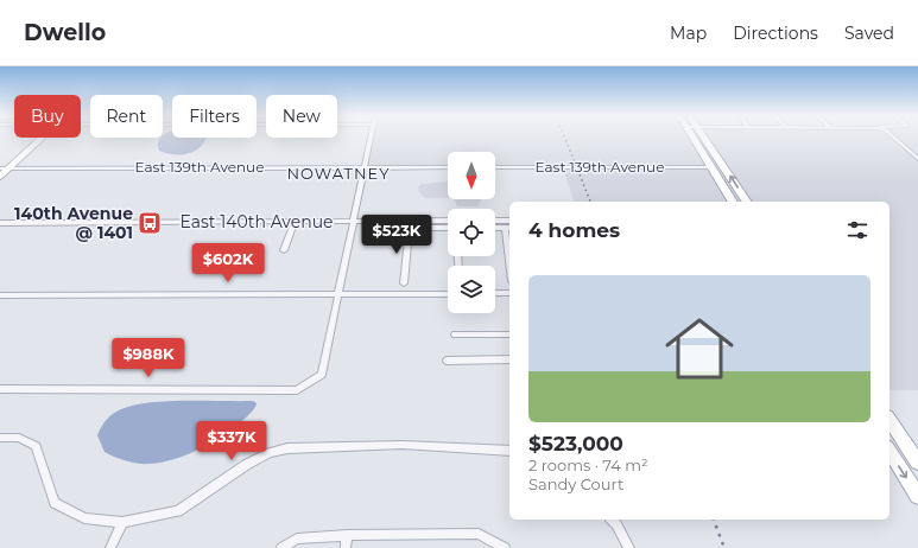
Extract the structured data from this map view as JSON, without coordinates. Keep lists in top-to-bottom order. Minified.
{"streets":{"street":["East 139th Avenue","East 140th Avenue"]},"districts":["NOWATNEY"],"places":{"bus stop":["140th Avenue @ 1401"]},"north":"bottom","page":{"header":"Dwello","nav":["Map","Directions","Saved"],"chip":["Buy","Rent","Filters","New"],"heading":"4 homes","price":["$523K","$602K","$988K","$337K"],"list":[{"name":"$523,000","note":"2 rooms · 74 m² · Sandy Court"}]}}
